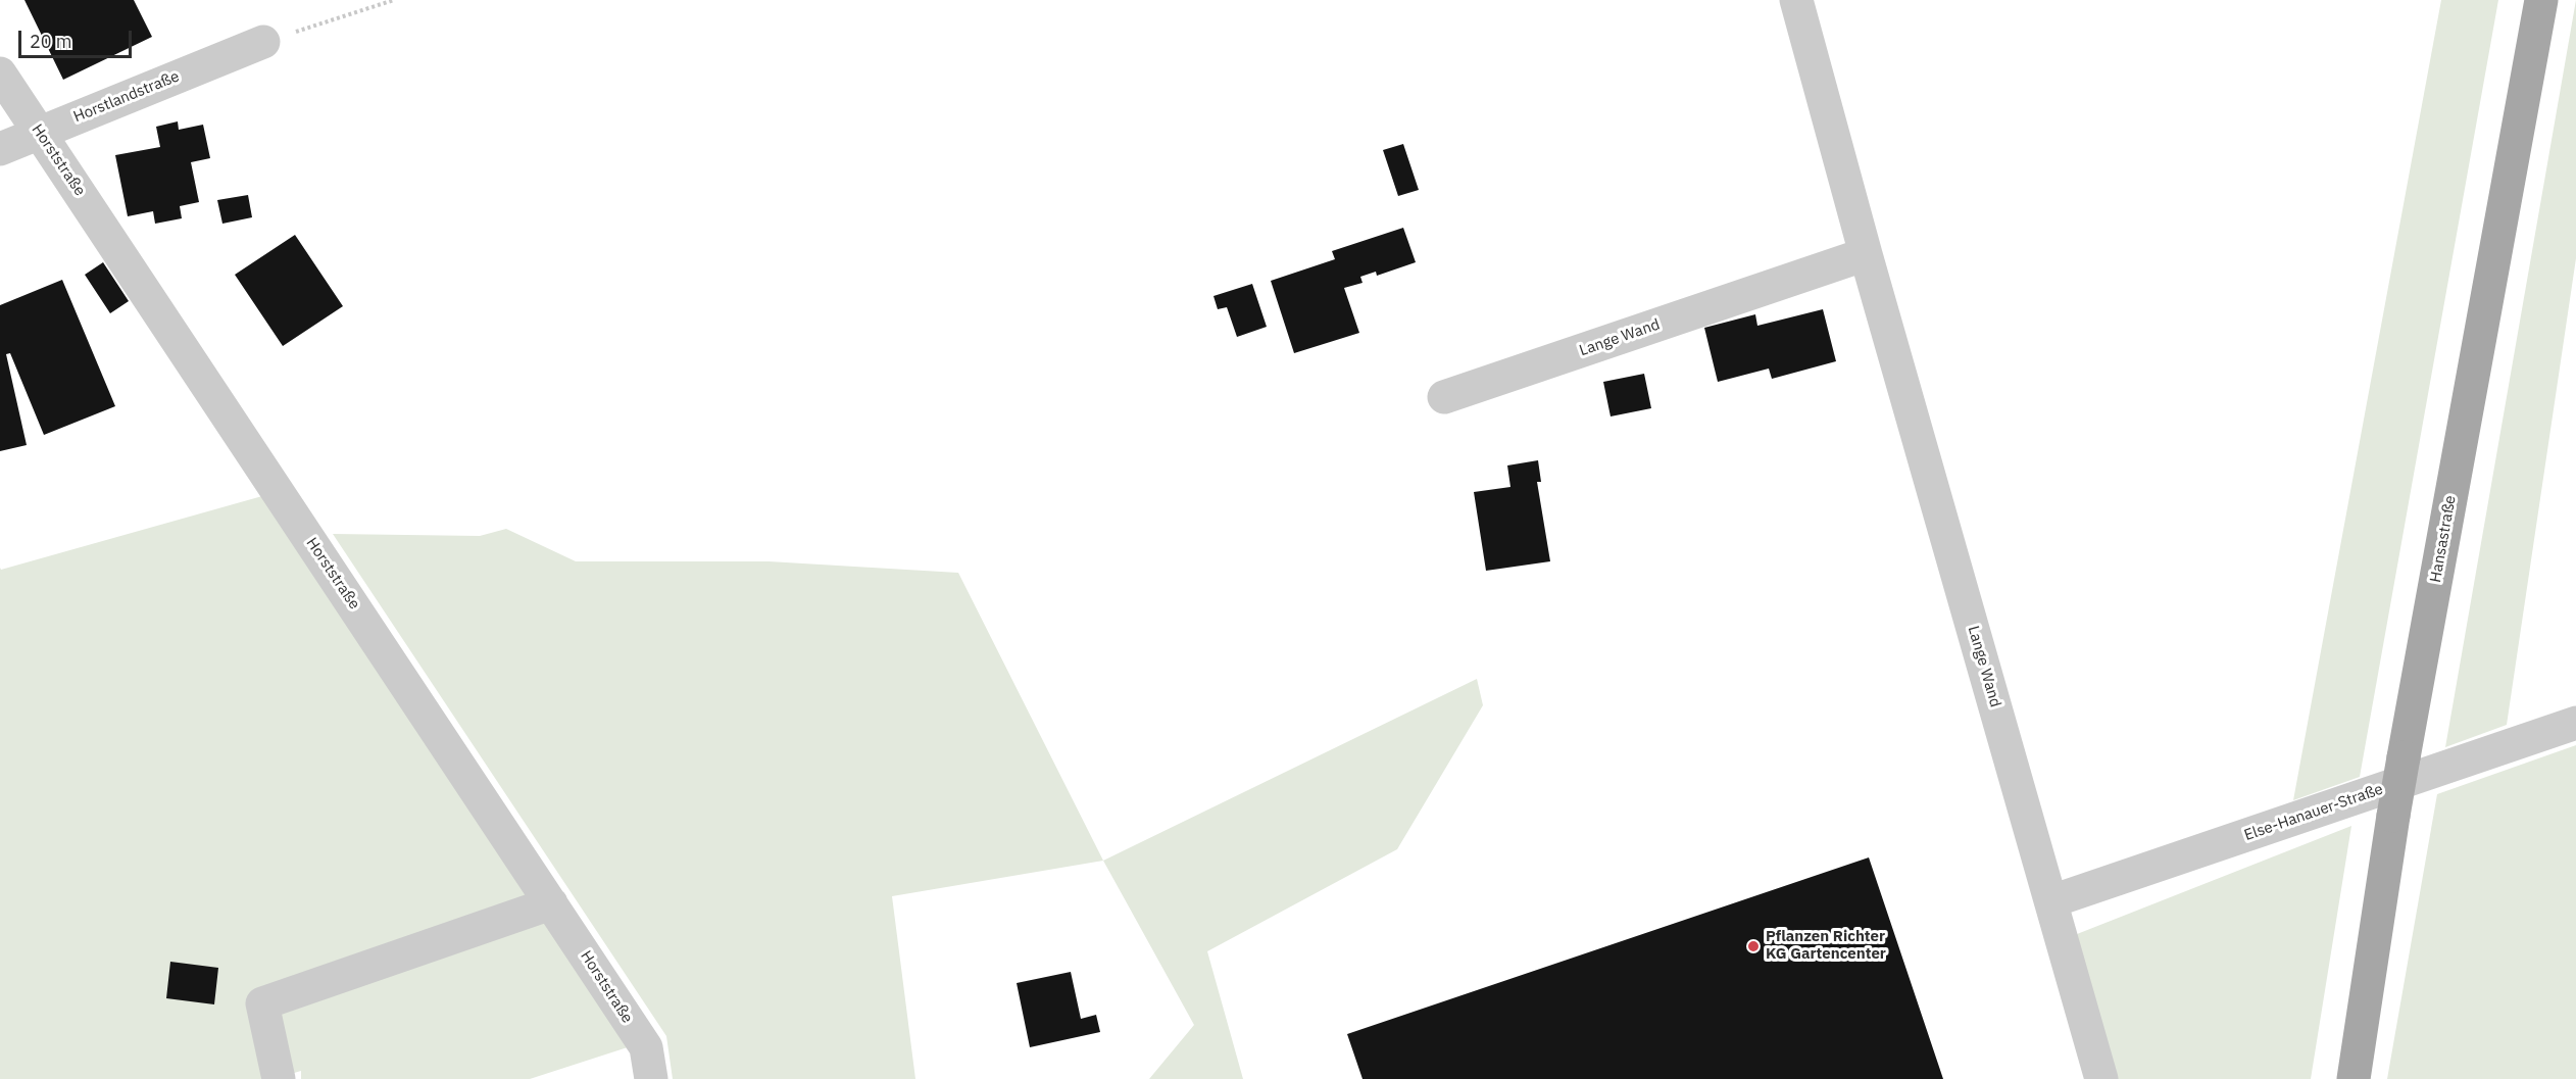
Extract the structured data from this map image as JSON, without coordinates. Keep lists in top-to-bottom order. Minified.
{"streets":{"main road":["Hansastraße"],"street":["Horstlandstraße","Horststraße","Lange Wand","Else-Hanauer-Straße"]},"crossings":[["Horstlandstraße","Horststraße"],["Lange Wand","Else-Hanauer-Straße"]],"places":["Pflanzen Richter KG Gartencenter"],"scale_bar":"20 m"}
